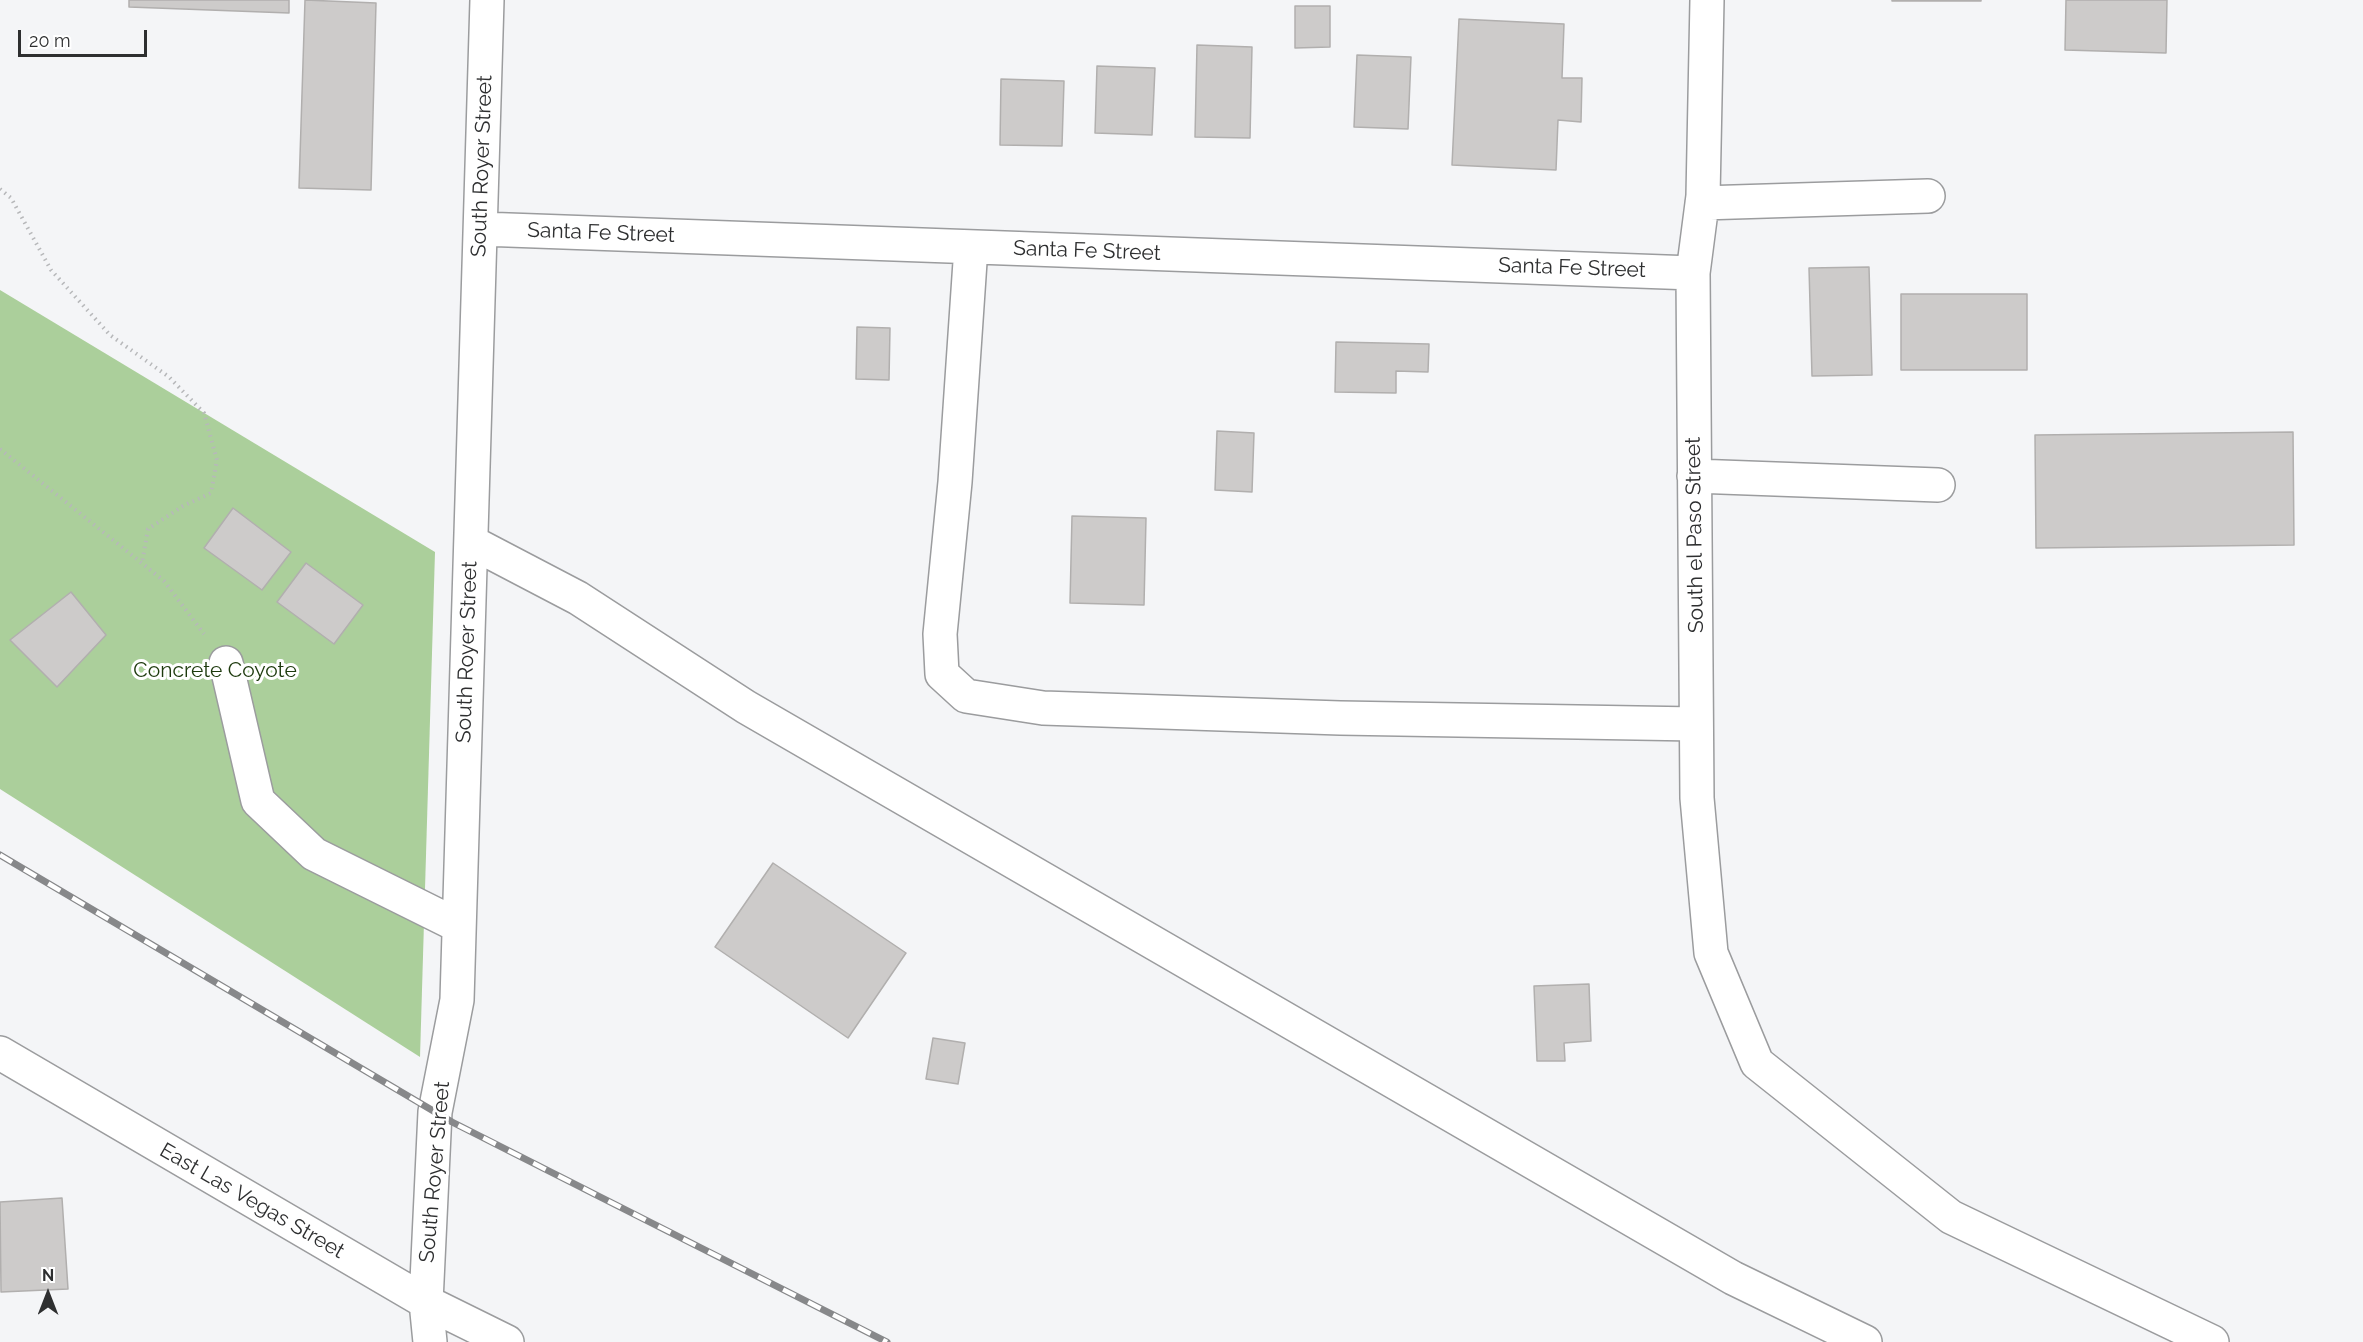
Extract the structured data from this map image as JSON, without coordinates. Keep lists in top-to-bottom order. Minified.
{"streets":{"street":["South Royer Street","Santa Fe Street","South el Paso Street","East Las Vegas Street"]},"crossings":[["South Royer Street","Santa Fe Street"],["South Royer Street","East Las Vegas Street"],["Santa Fe Street","South el Paso Street"]],"parks":["Concrete Coyote"],"scale_bar":"20 m","north":"top"}
